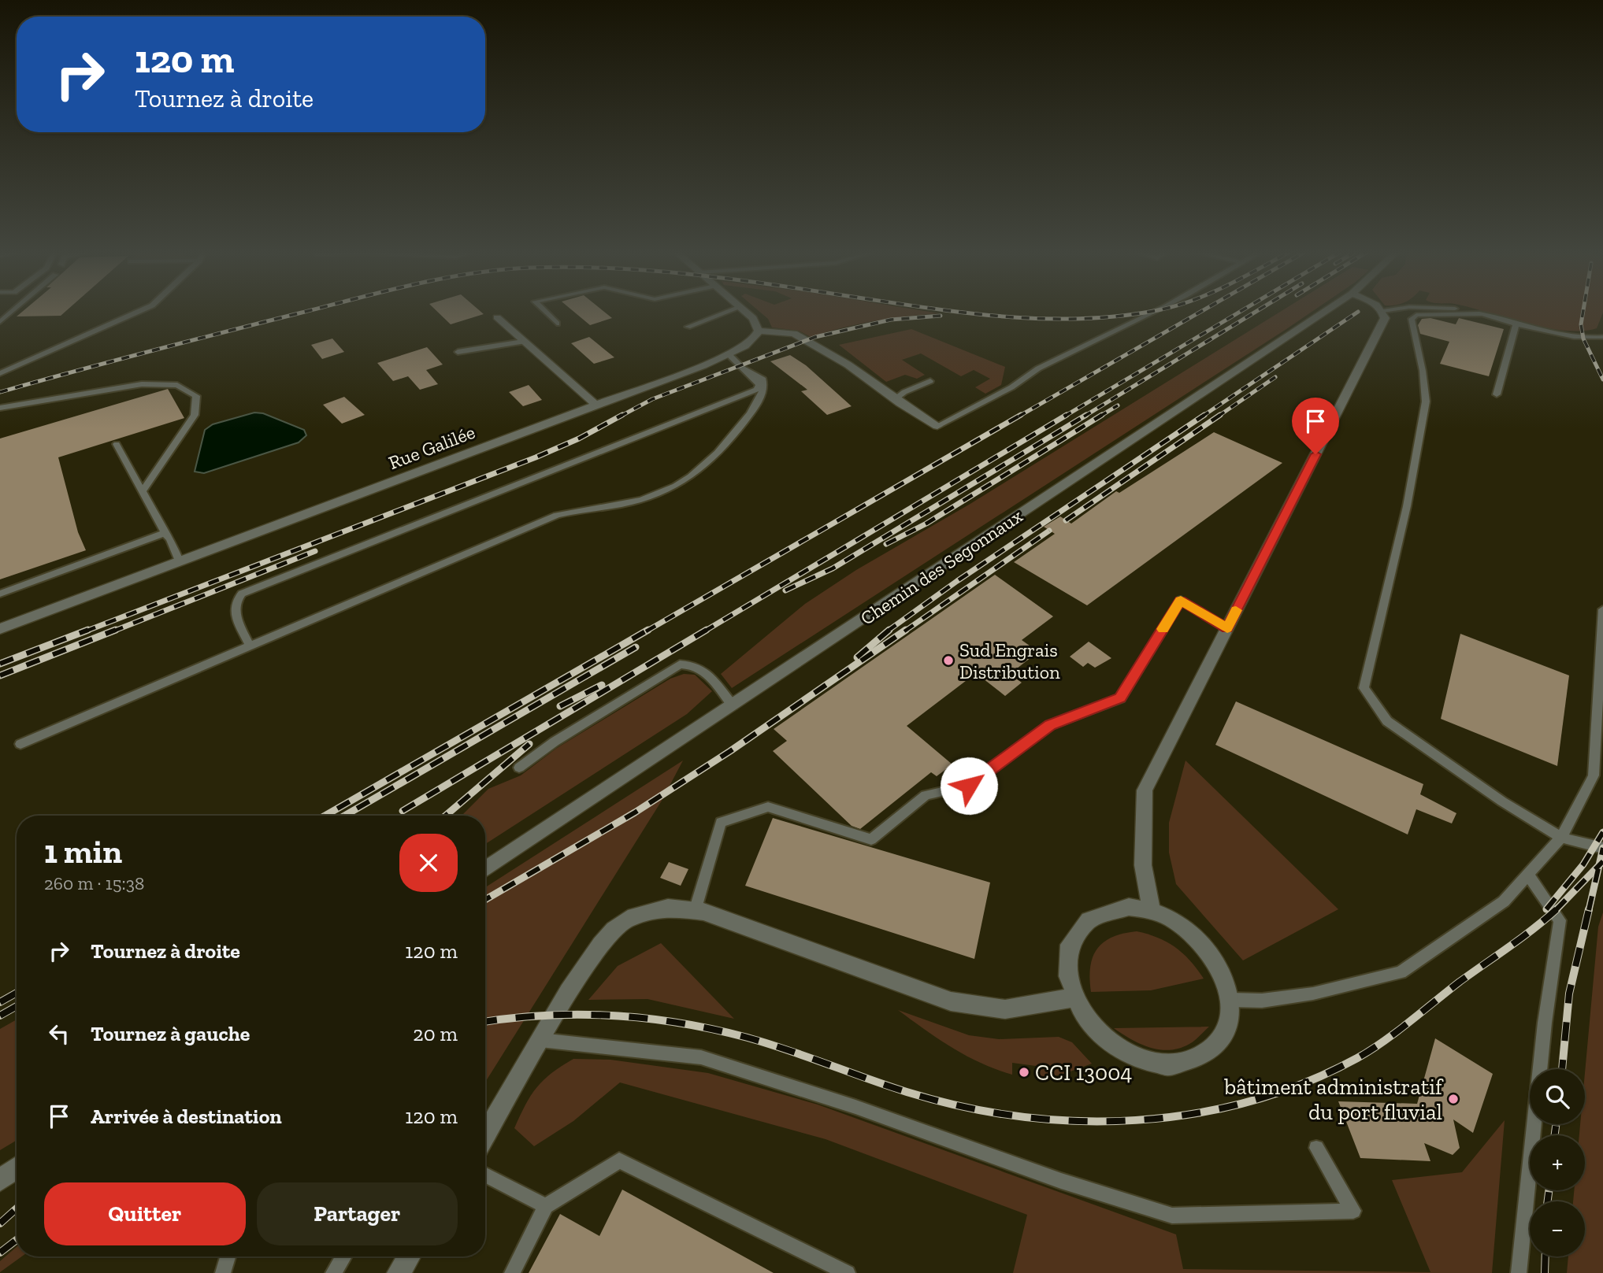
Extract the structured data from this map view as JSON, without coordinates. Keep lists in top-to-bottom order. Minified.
{"streets":{"street":["Rue Galilée","Chemin des Segonnaux"]},"places":["Sud Engrais Distribution","CCI 13004","bâtiment administratif du port fluvial"],"page":{"turn":["120 m","Tournez à droite"],"heading":["1 min","260 m · 15:38"],"list":[{"name":"Tournez à droite","value":"120 m"},{"name":"Tournez à gauche","value":"20 m"},{"name":"Arrivée à destination","value":"120 m"}],"map_buttons":["+","−"],"buttons":["Quitter","Partager"]}}
